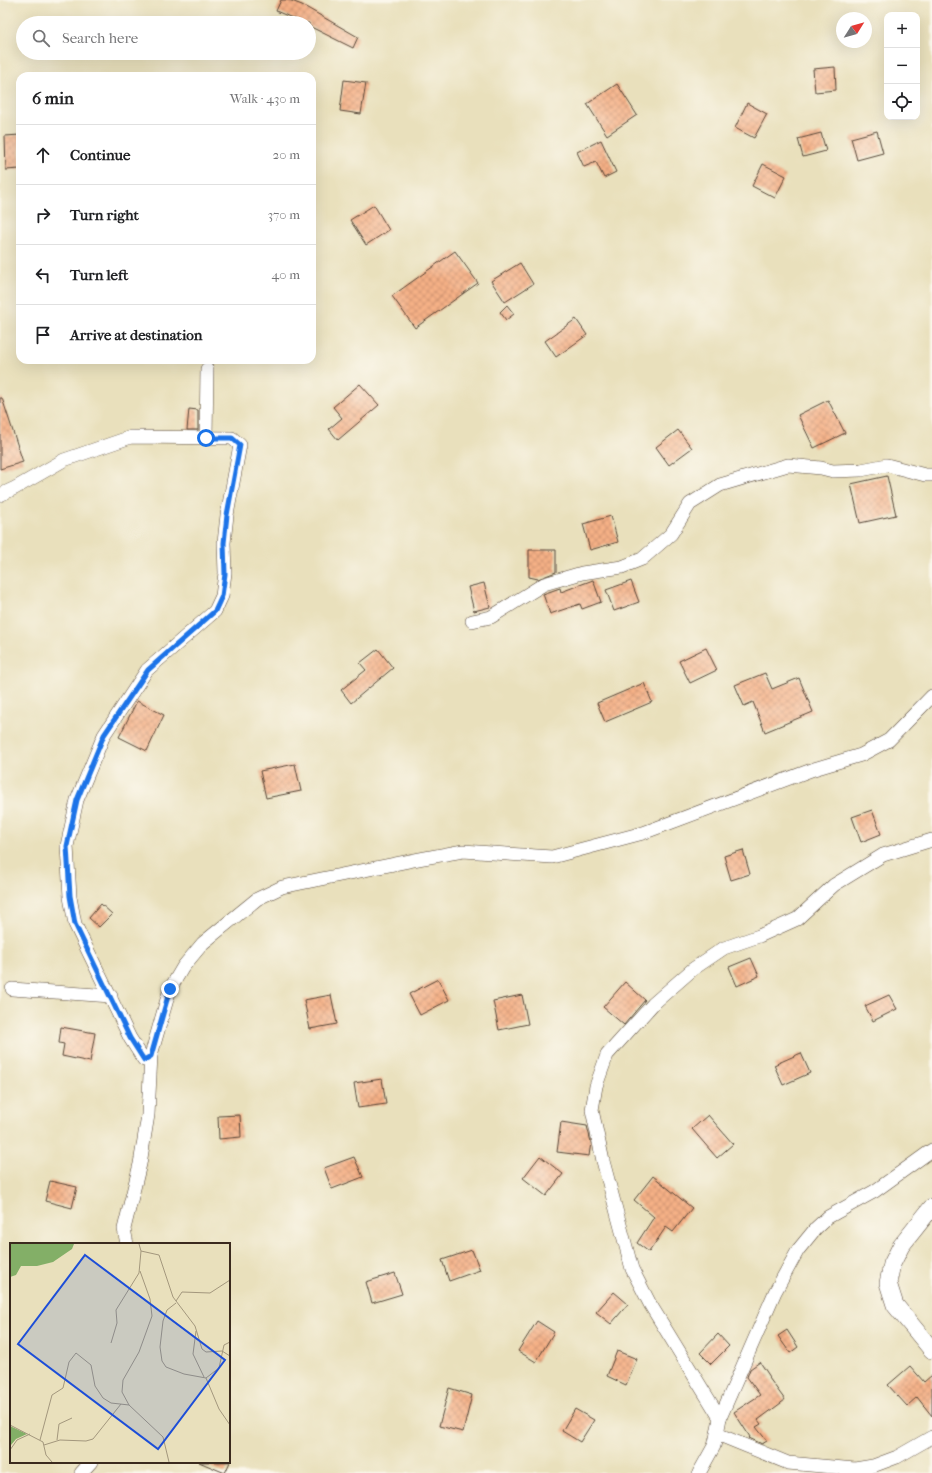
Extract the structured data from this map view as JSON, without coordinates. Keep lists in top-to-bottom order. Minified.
{"north":"top right","page":{"map_buttons":["+","−"],"search":"Search here","heading":["6 min","Walk · 430 m"],"list":[["Continue","20 m"],["Turn right","370 m"],["Turn left","40 m"],"Arrive at destination"]}}
